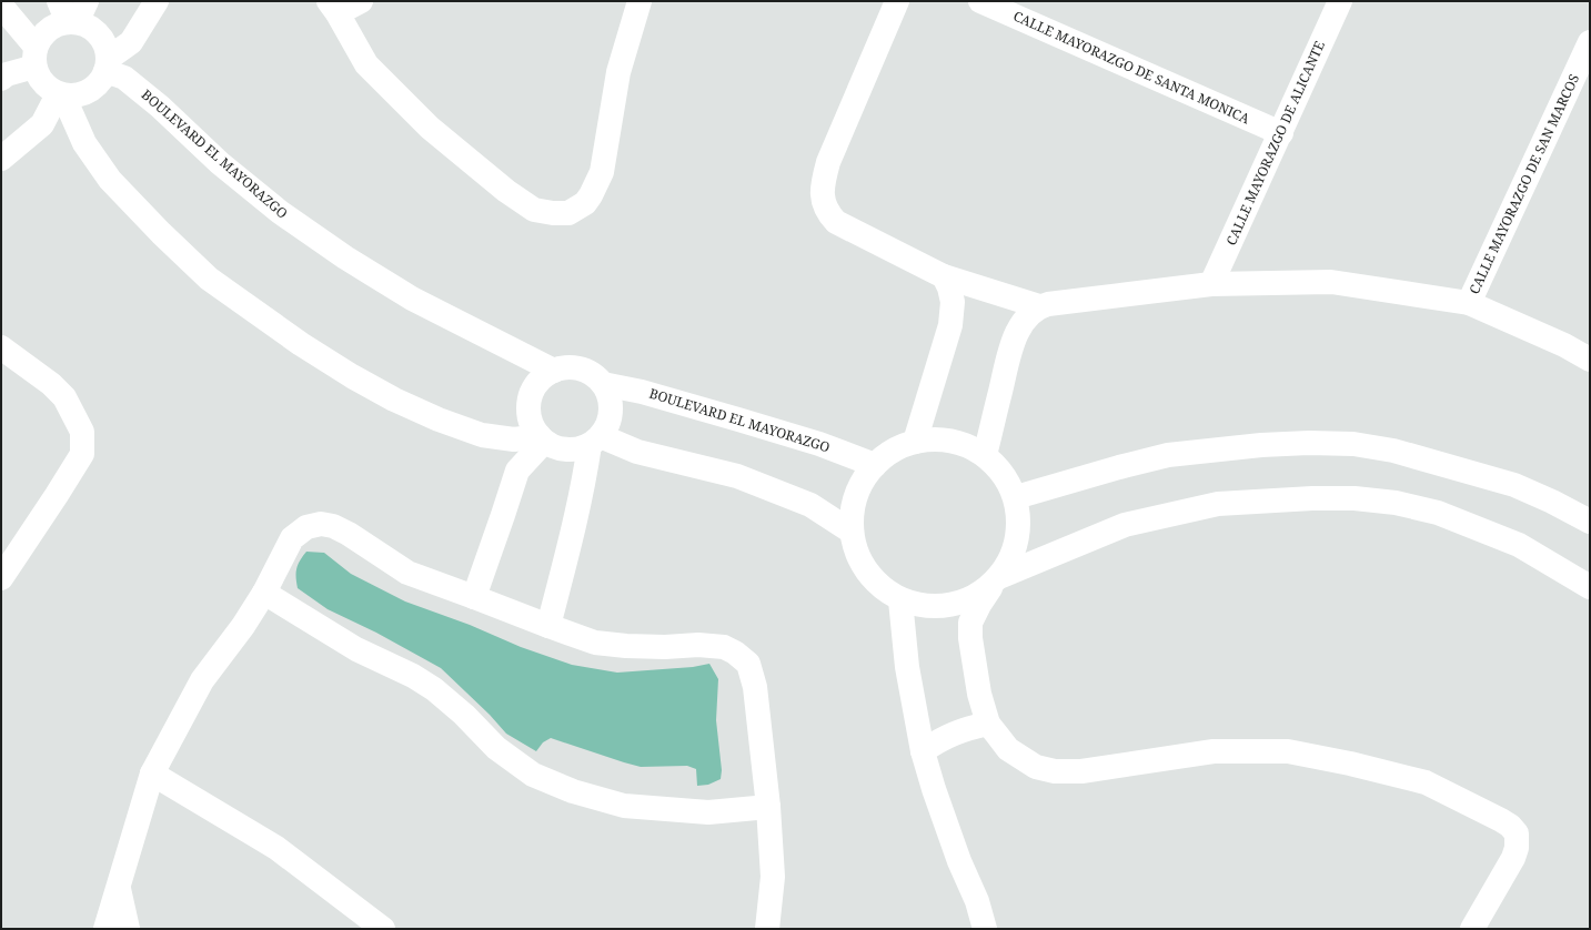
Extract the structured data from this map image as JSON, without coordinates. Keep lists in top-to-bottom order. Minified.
{"streets":{"street":["CALLE MAYORAZGO DE SANTA MONICA","CALLE MAYORAZGO DE ALICANTE","BOULEVARD EL MAYORAZGO","CALLE MAYORAZGO DE SAN MARCOS"]},"crossings":[["CALLE MAYORAZGO DE SANTA MONICA","CALLE MAYORAZGO DE ALICANTE"]]}
